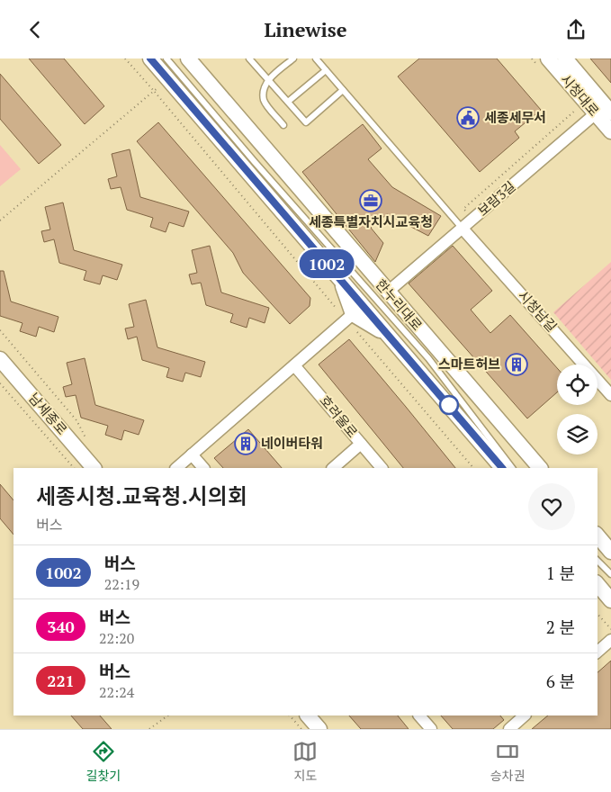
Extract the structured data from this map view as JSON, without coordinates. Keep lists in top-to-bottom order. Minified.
{"streets":{"street":["시청대로","보람3길","한누리대로","시청남길","남세종로","호려울로"]},"crossings":[["시청대로","보람3길"],["보람3길","한누리대로"],["보람3길","시청남길"]],"places":{"public building":["세종세무서"],"office":["세종특별자치시교육청"],"building":["스마트허브","네이버타워"]},"lines":["bus line 1002"],"page":{"header":"Linewise","on_map":"1002","heading":["세종시청.교육청.시의회","버스"],"list":[{"mark":"1002","name":"버스","note":"22:19","value":"1 분"},{"mark":"340","name":"버스","note":"22:20","value":"2 분"},{"mark":"221","name":"버스","note":"22:24","value":"6 분"}],"tabs":["길찾기","지도","승차권"]}}
